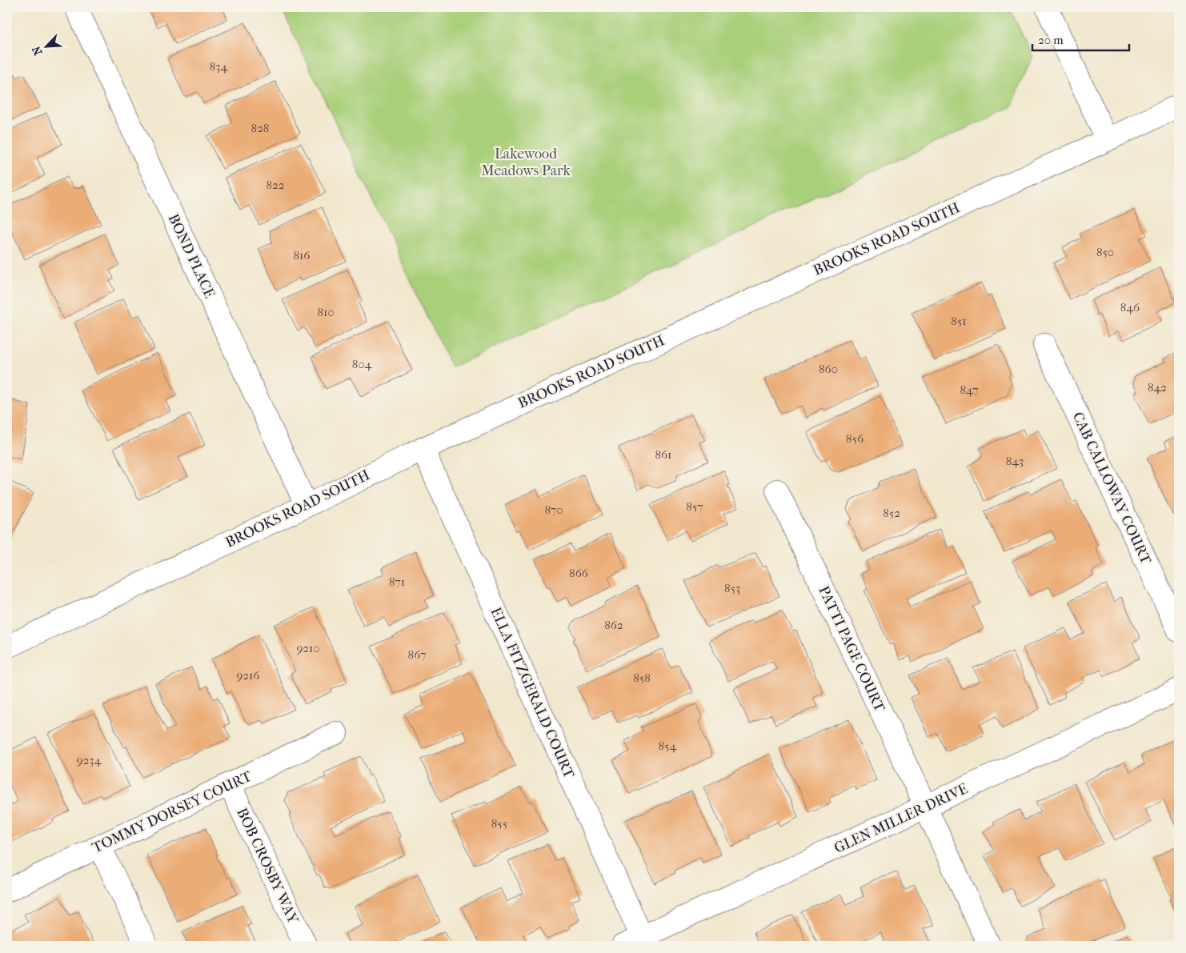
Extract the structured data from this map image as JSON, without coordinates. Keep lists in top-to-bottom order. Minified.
{"streets":{"street":["BROOKS ROAD SOUTH","BOND PLACE","CAB CALLOWAY COURT","PATTI PAGE COURT","ELLA FITZGERALD COURT","TOMMY DORSEY COURT","GLEN MILLER DRIVE","BOB CROSBY WAY"]},"crossings":[["BROOKS ROAD SOUTH","BOND PLACE"],["BROOKS ROAD SOUTH","ELLA FITZGERALD COURT"],["PATTI PAGE COURT","GLEN MILLER DRIVE"],["ELLA FITZGERALD COURT","GLEN MILLER DRIVE"],["TOMMY DORSEY COURT","BOB CROSBY WAY"]],"parks":["Lakewood Meadows Park"],"house_numbers":["834","828","822","850","816","846","810","851","804","860","842","847","856","861","843","857","870","852","866","871","853","862","9210","867","9216","858","854","9234","855"],"scale_bar":"20 m","north":"bottom left"}
